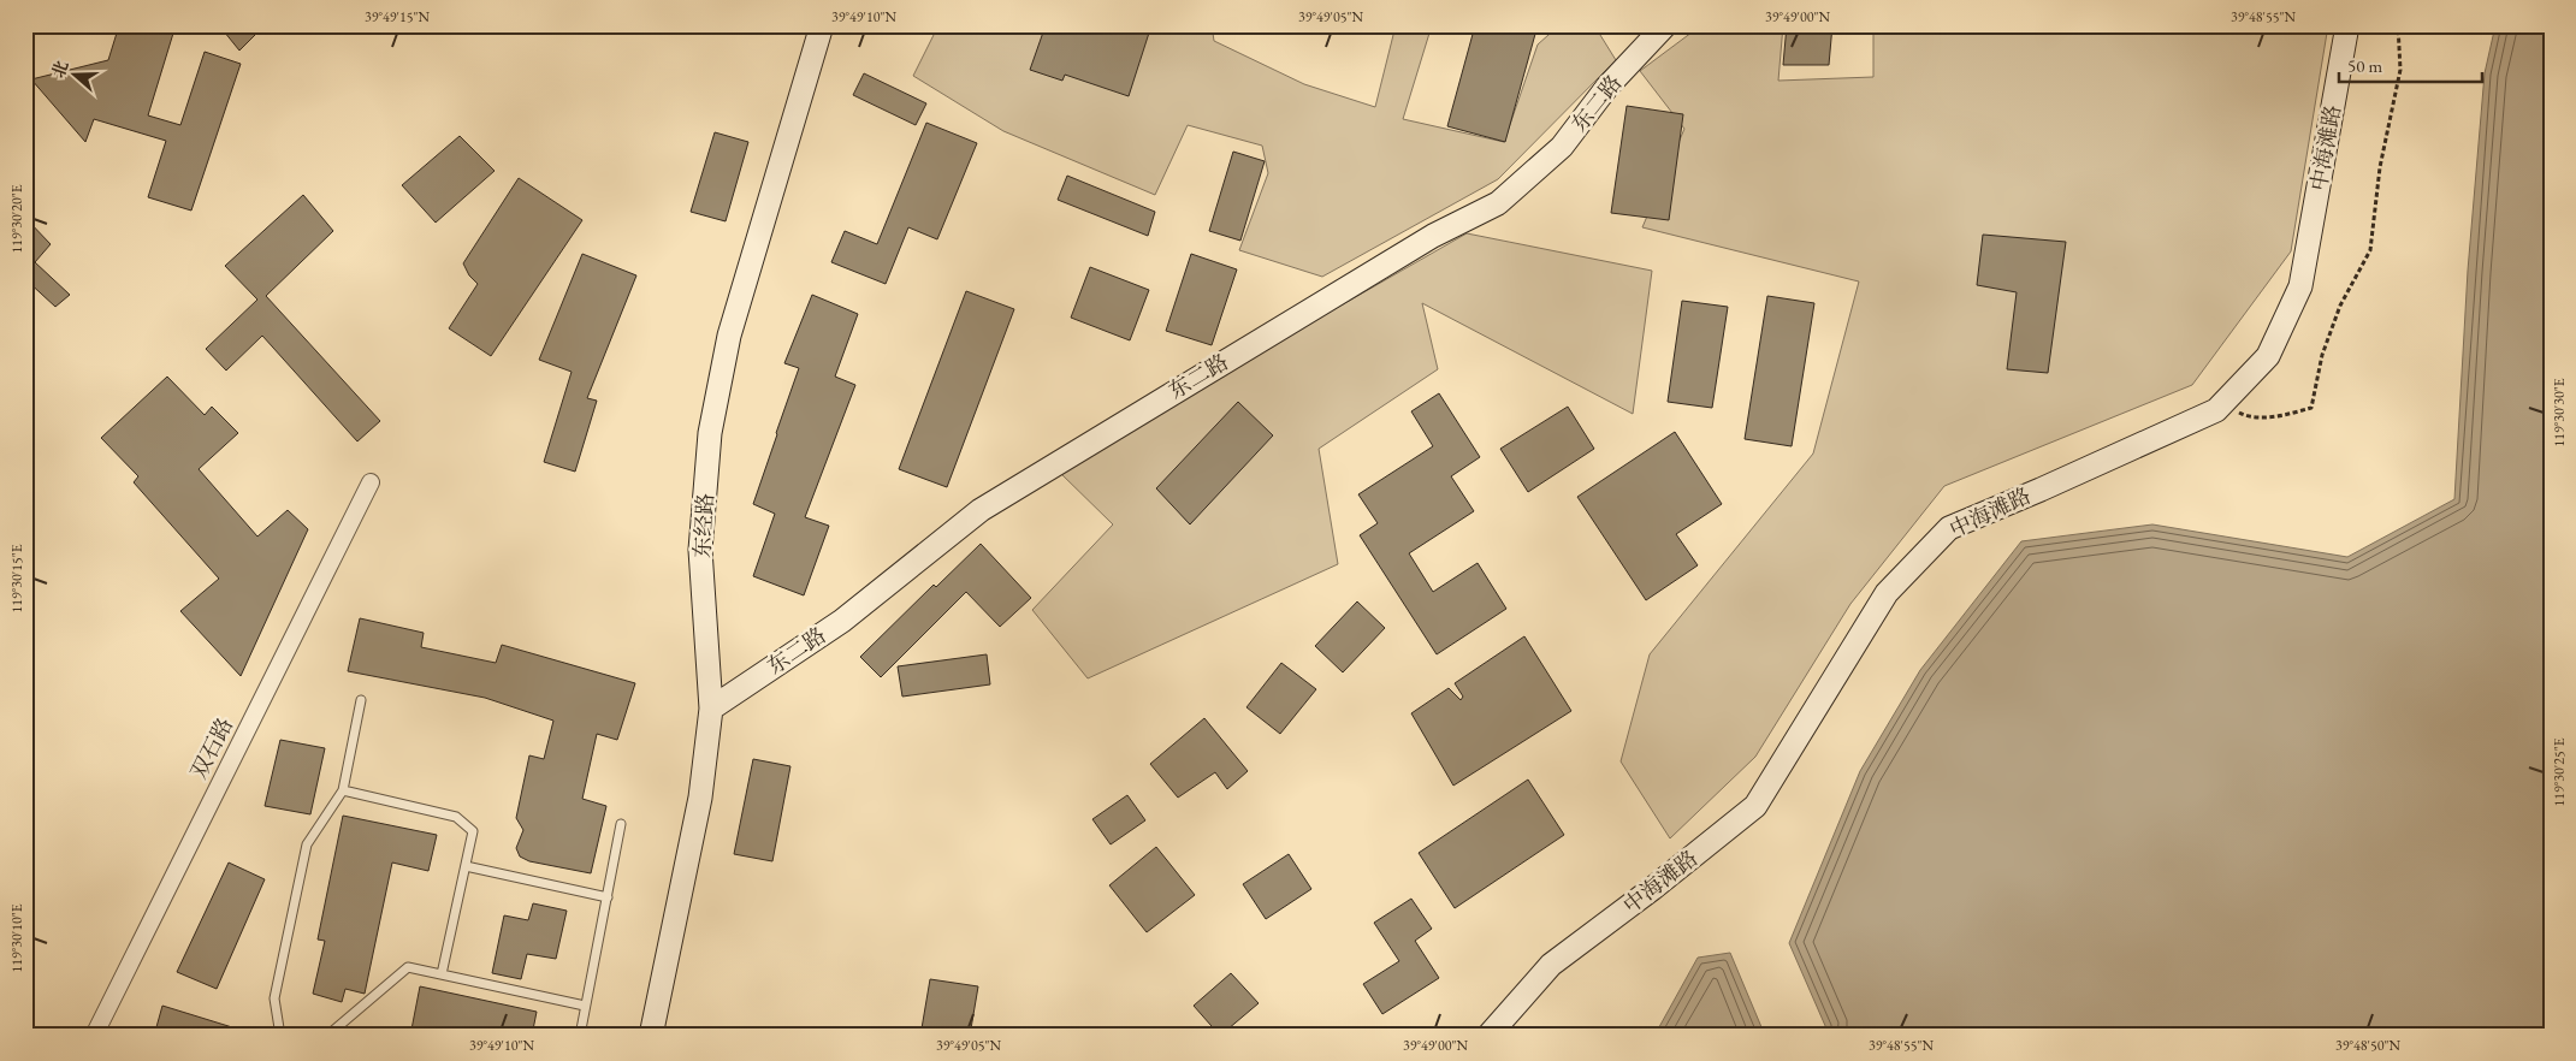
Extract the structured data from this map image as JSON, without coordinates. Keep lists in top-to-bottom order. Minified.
{"streets":{"main road":["东二路","中海滩路","东经路"],"street":["双石路"]},"crossings":[["东二路","东经路"]],"scale_bar":"50 m","north":"left","coordinates":["39°49'15\"N","39°49'10\"N","39°49'05\"N","39°49'00\"N","39°48'55\"N","119°30'20\"E","119°30'30\"E","119°30'15\"E","119°30'25\"E","119°30'10\"E","39°48'50\"N"]}
